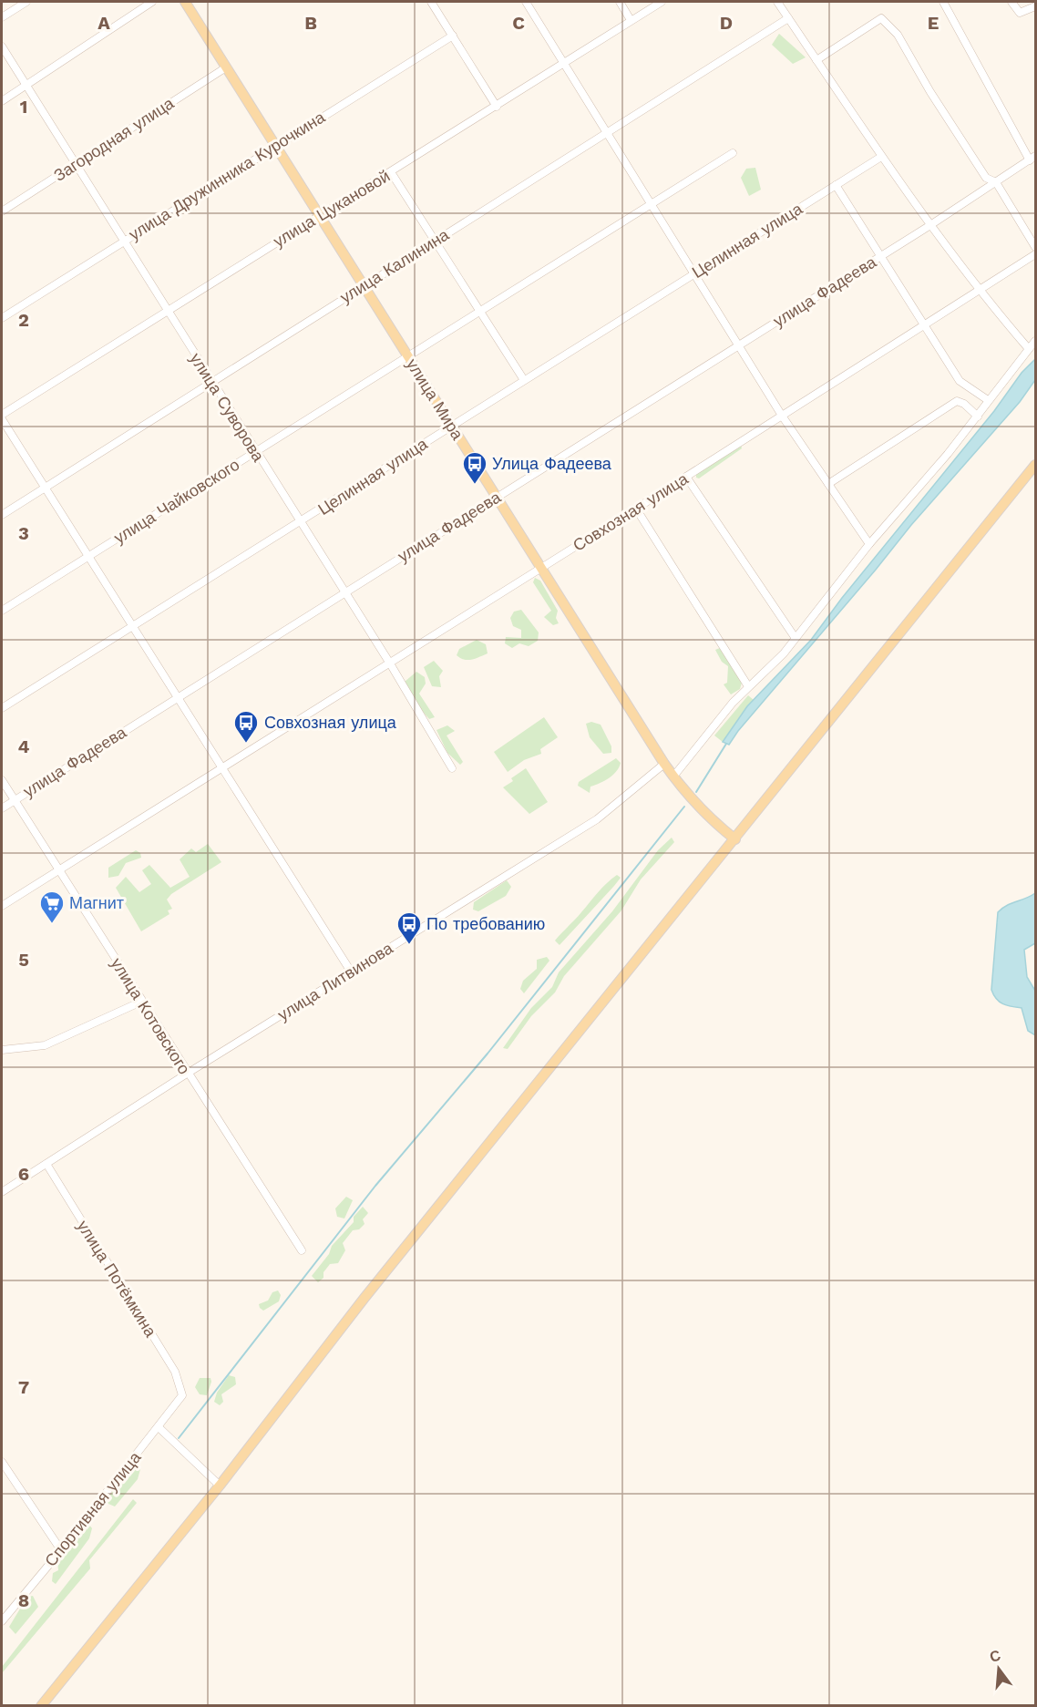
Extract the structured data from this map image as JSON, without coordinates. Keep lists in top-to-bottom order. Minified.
{"streets":{"main road":["улица Мира"],"street":["Загородная улица","улица Дружинника Курочкина","улица Цукановой","Целинная улица","улица Калинина","улица Фадеева","улица Суворова","улица Чайковского","Совхозная улица","улица Литвинова","улица Котовского","улица Потёмкина","Спортивная улица"]},"crossings":[["Загородная улица","улица Мира"],["Загородная улица","улица Суворова"],["улица Дружинника Курочкина","улица Мира"],["улица Дружинника Курочкина","улица Суворова"],["улица Цукановой","улица Мира"],["улица Цукановой","улица Суворова"],["Целинная улица","улица Мира"],["Целинная улица","улица Суворова"],["улица Калинина","улица Мира"],["улица Калинина","улица Суворова"],["улица Фадеева","улица Мира"],["улица Фадеева","улица Суворова"],["улица Фадеева","улица Котовского"],["улица Мира","улица Чайковского"],["улица Мира","Совхозная улица"],["улица Мира","улица Литвинова"],["улица Суворова","улица Чайковского"],["улица Суворова","Совхозная улица"],["Совхозная улица","улица Котовского"],["улица Литвинова","улица Котовского"],["улица Литвинова","улица Потёмкина"],["улица Потёмкина","Спортивная улица"]],"places":{"bus stop":["Улица Фадеева","Совхозная улица","По требованию"],"supermarket":["Магнит"]},"north":"top","grid":{"columns":["A","B","C","D","E"],"rows":["1","2","3","4","5","6","7","8"]}}
